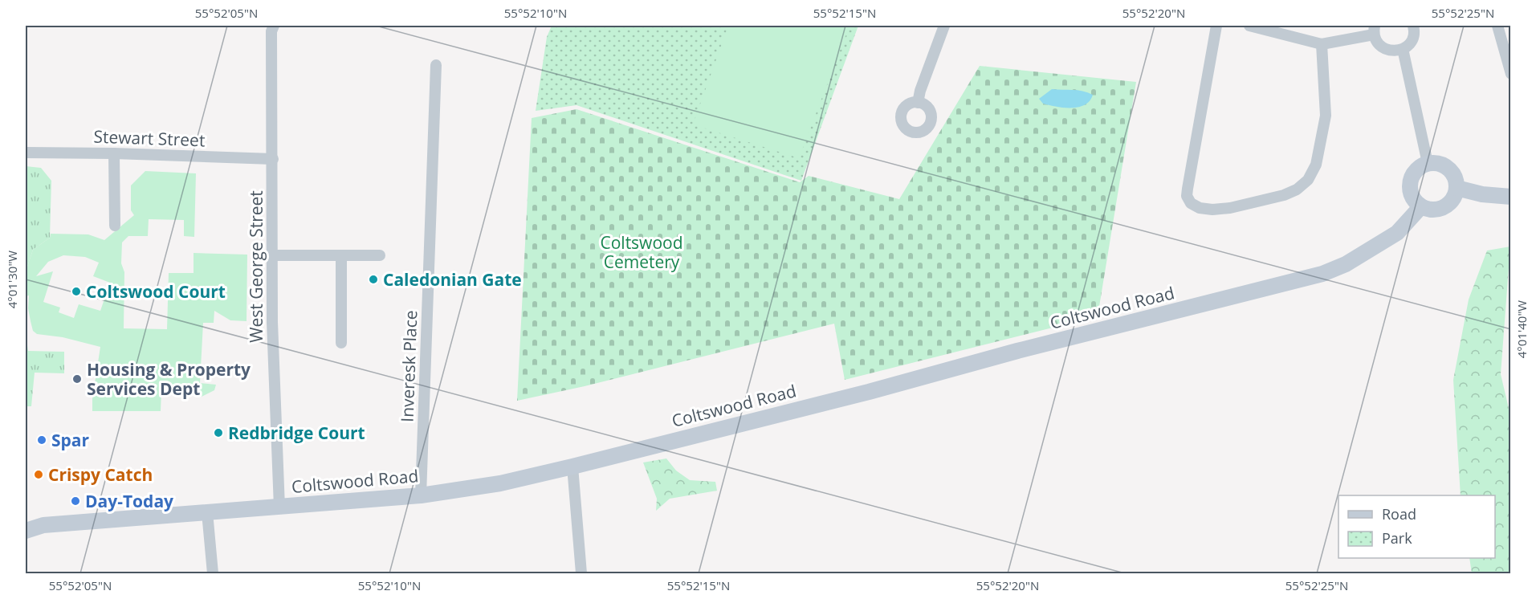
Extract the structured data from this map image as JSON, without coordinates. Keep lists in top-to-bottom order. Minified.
{"streets":{"main road":["Coltswood Road"],"street":["Stewart Street","West George Street","Inveresk Place"]},"crossings":[["Stewart Street","West George Street"],["West George Street","Coltswood Road"],["Coltswood Road","Inveresk Place"]],"parks":["Coltswood Cemetery"],"places":["Caledonian Gate","Coltswood Court","Housing & Property Services Dept","Redbridge Court","Spar","Crispy Catch","Day-Today"],"legend":["Road","Park"],"coordinates":["55°52'05\"N","55°52'10\"N","55°52'15\"N","55°52'20\"N","55°52'25\"N","4°01'30\"W","4°01'40\"W"]}
